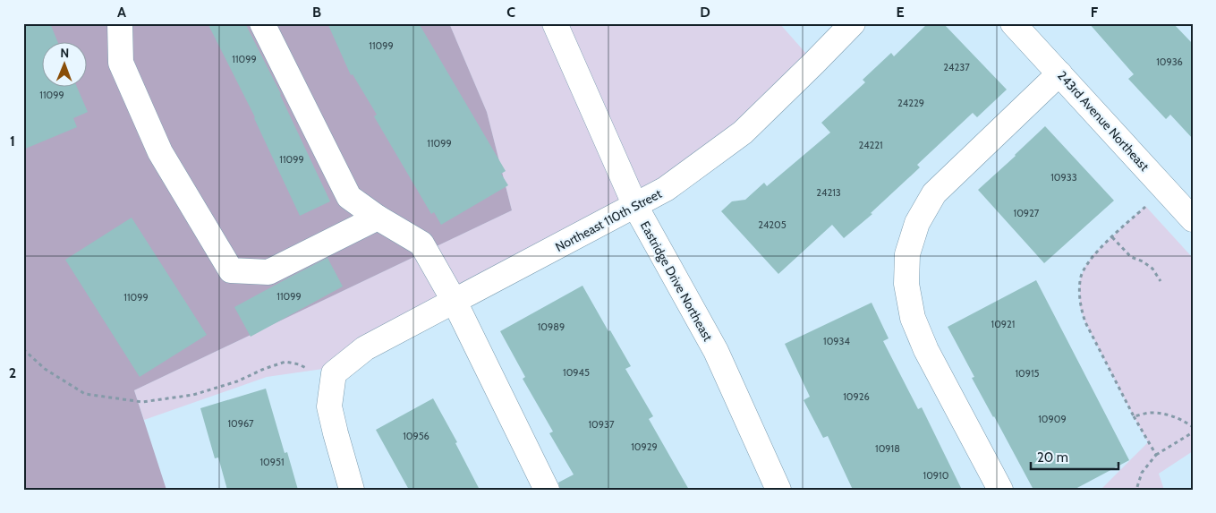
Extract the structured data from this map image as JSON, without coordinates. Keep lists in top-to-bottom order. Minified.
{"streets":{"street":["243rd Avenue Northeast","Northeast 110th Street","Eastridge Drive Northeast"]},"crossings":[["Northeast 110th Street","Eastridge Drive Northeast"]],"house_numbers":["11099","11099","10936","24237","11099","24229","11099","24221","11099","10933","24213","10927","24205","11099","11099","10921","10989","10934","10945","10915","10926","10909","10967","10937","10956","10929","10918","10951","10910"],"scale_bar":"20 m","north":"top","grid":{"columns":["A","B","C","D","E","F"],"rows":["1","2"]}}
